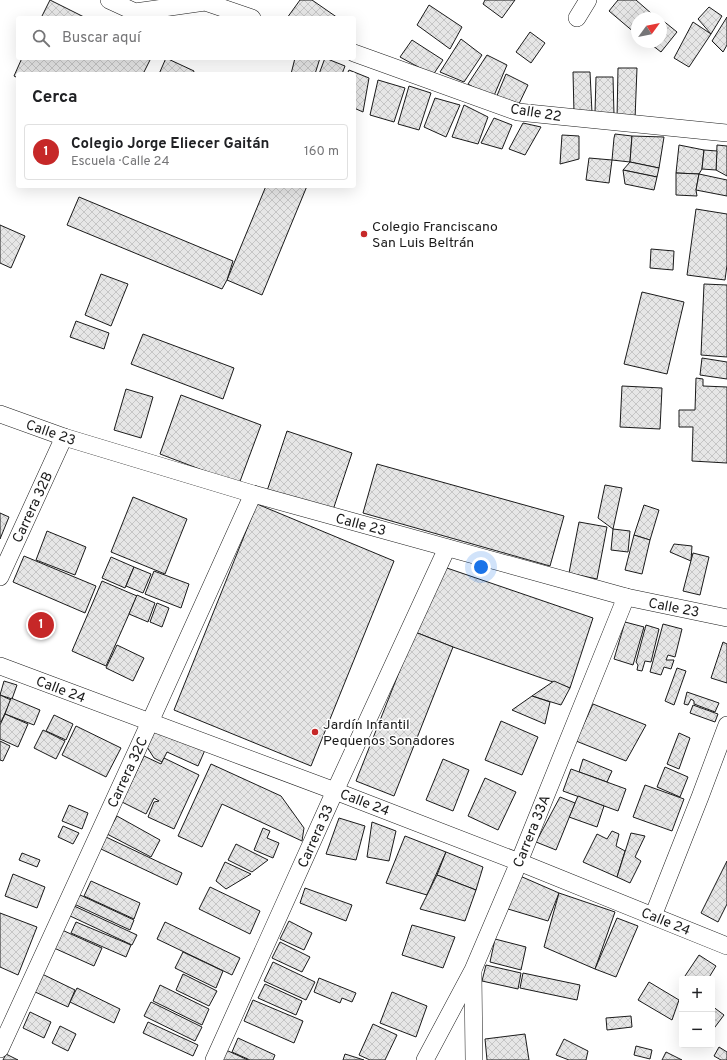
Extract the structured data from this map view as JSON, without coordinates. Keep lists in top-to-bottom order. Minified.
{"streets":{"street":["Calle 22","Calle 23","Carrera 32B","Calle 24","Carrera 32C","Carrera 33A","Carrera 33"]},"crossings":[["Calle 23","Carrera 32B"],["Calle 23","Carrera 32C"],["Calle 23","Carrera 33A"],["Calle 23","Carrera 33"],["Calle 24","Carrera 32C"],["Calle 24","Carrera 33A"],["Calle 24","Carrera 33"]],"places":["Colegio Franciscano San Luis Beltrán","Jardín Infantil Pequenos Sonadores"],"north":"top right","page":{"search":"Buscar aquí","heading":"Cerca","list":[{"mark":"1","name":"Colegio Jorge Eliecer Gaitán","note":"Escuela · Calle 24","value":"160 m"}],"pins":"1","map_buttons":["+","−"]}}
